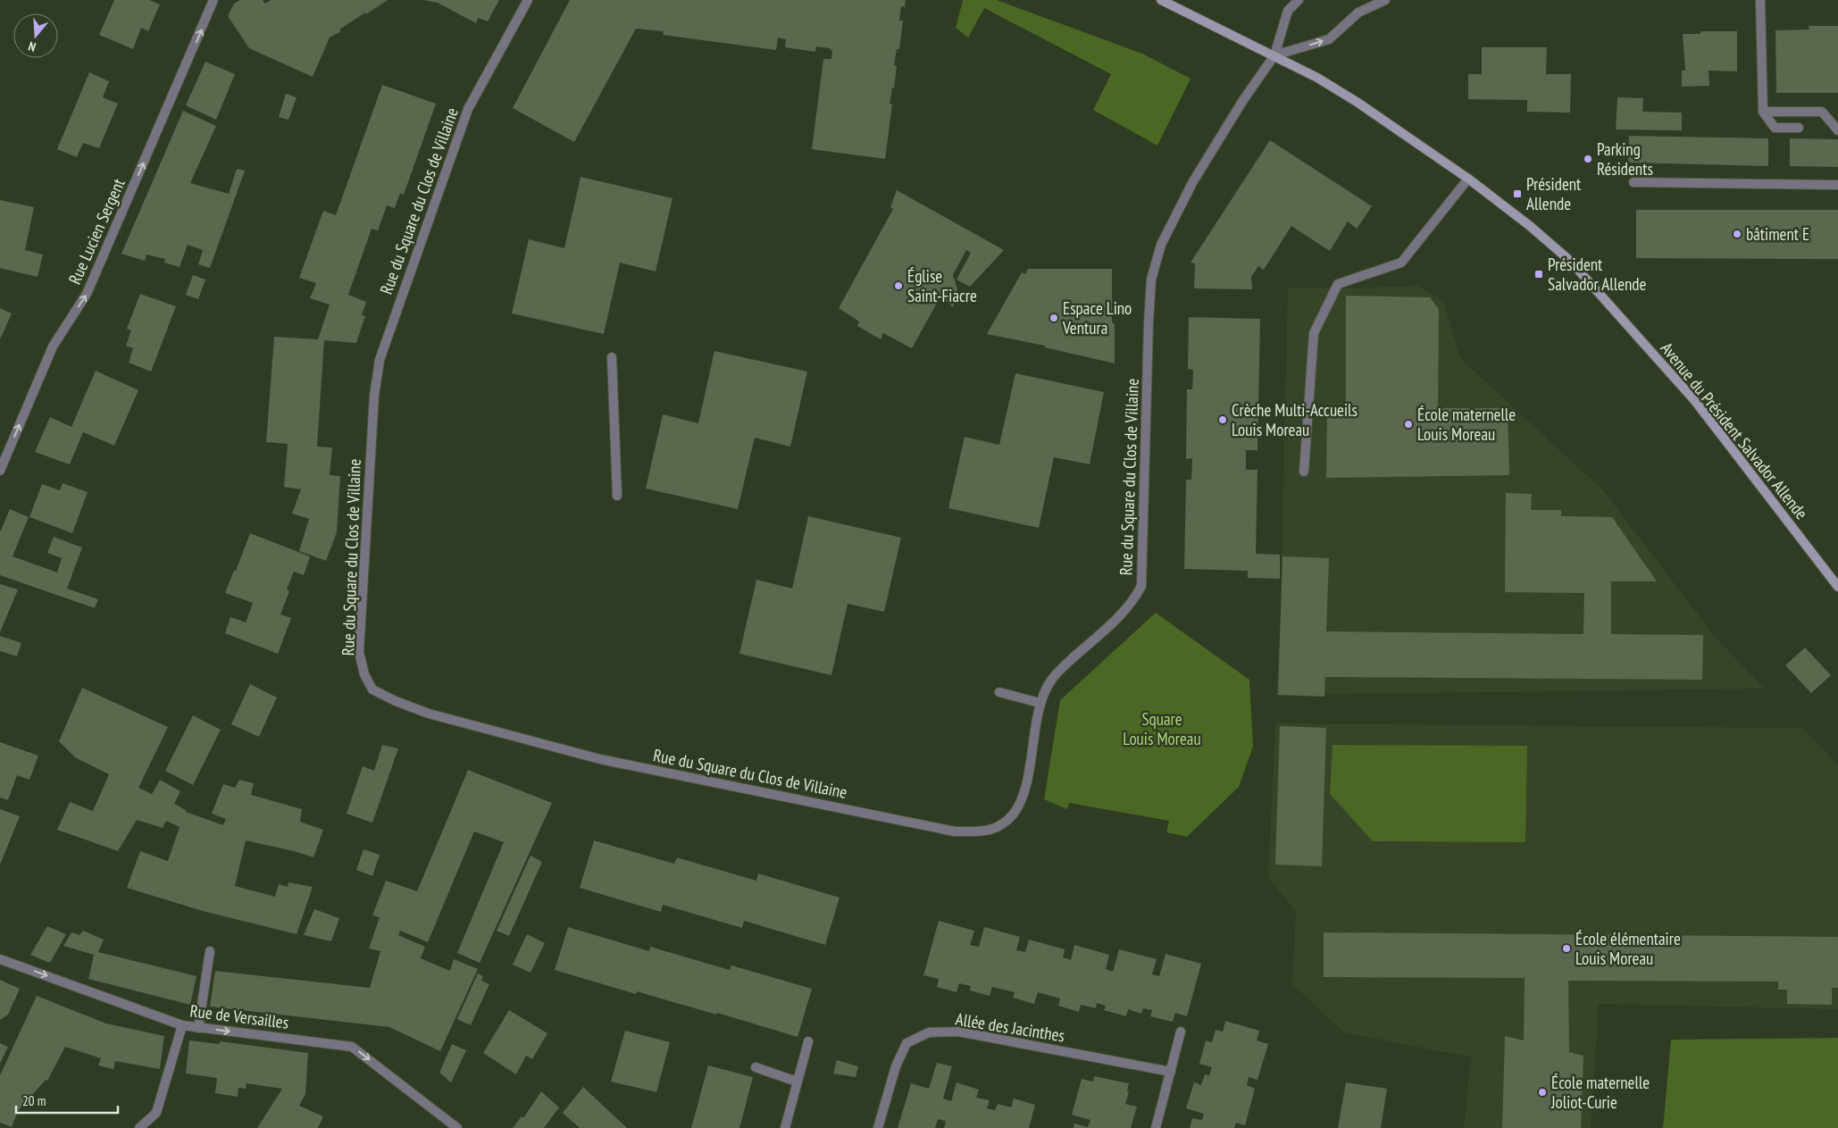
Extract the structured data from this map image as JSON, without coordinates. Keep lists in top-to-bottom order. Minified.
{"streets":{"street":["Rue du Square du Clos de Villaine","Rue Lucien Sergent","Avenue du Président Salvador Allende","Rue de Versailles","Allée des Jacinthes"]},"crossings":[["Rue du Square du Clos de Villaine","Avenue du Président Salvador Allende"]],"one_way":["Rue Lucien Sergent","Rue de Versailles"],"parks":["Square Louis Moreau"],"places":{"other":["Parking Résidents","bâtiment E","Église Saint-Fiacre","Espace Lino Ventura","Crèche Multi-Accueils Louis Moreau","École maternelle Louis Moreau","École élémentaire Louis Moreau","École maternelle Joliot-Curie"],"transit":["Président Allende","Président Salvador Allende"]},"scale_bar":"20 m","north":"bottom"}
